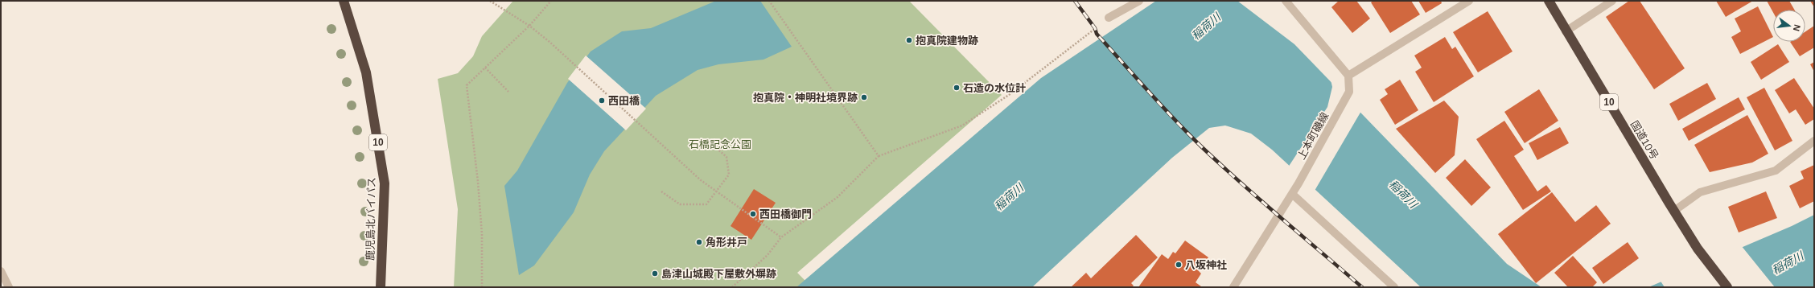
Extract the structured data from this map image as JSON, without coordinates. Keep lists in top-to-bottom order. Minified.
{"streets":{"highway":["10","国道10号","鹿児島北バイパス"],"street":["上本町磯線"]},"water":["稲荷川"],"parks":["石橋記念公園"],"places":["抱真院建物跡","石造の水位計","抱真院・神明社境界跡","西田橋","西田橋御門","角形井戸","八坂神社","島津山城殿下屋敷外塀跡"],"north":"right"}
